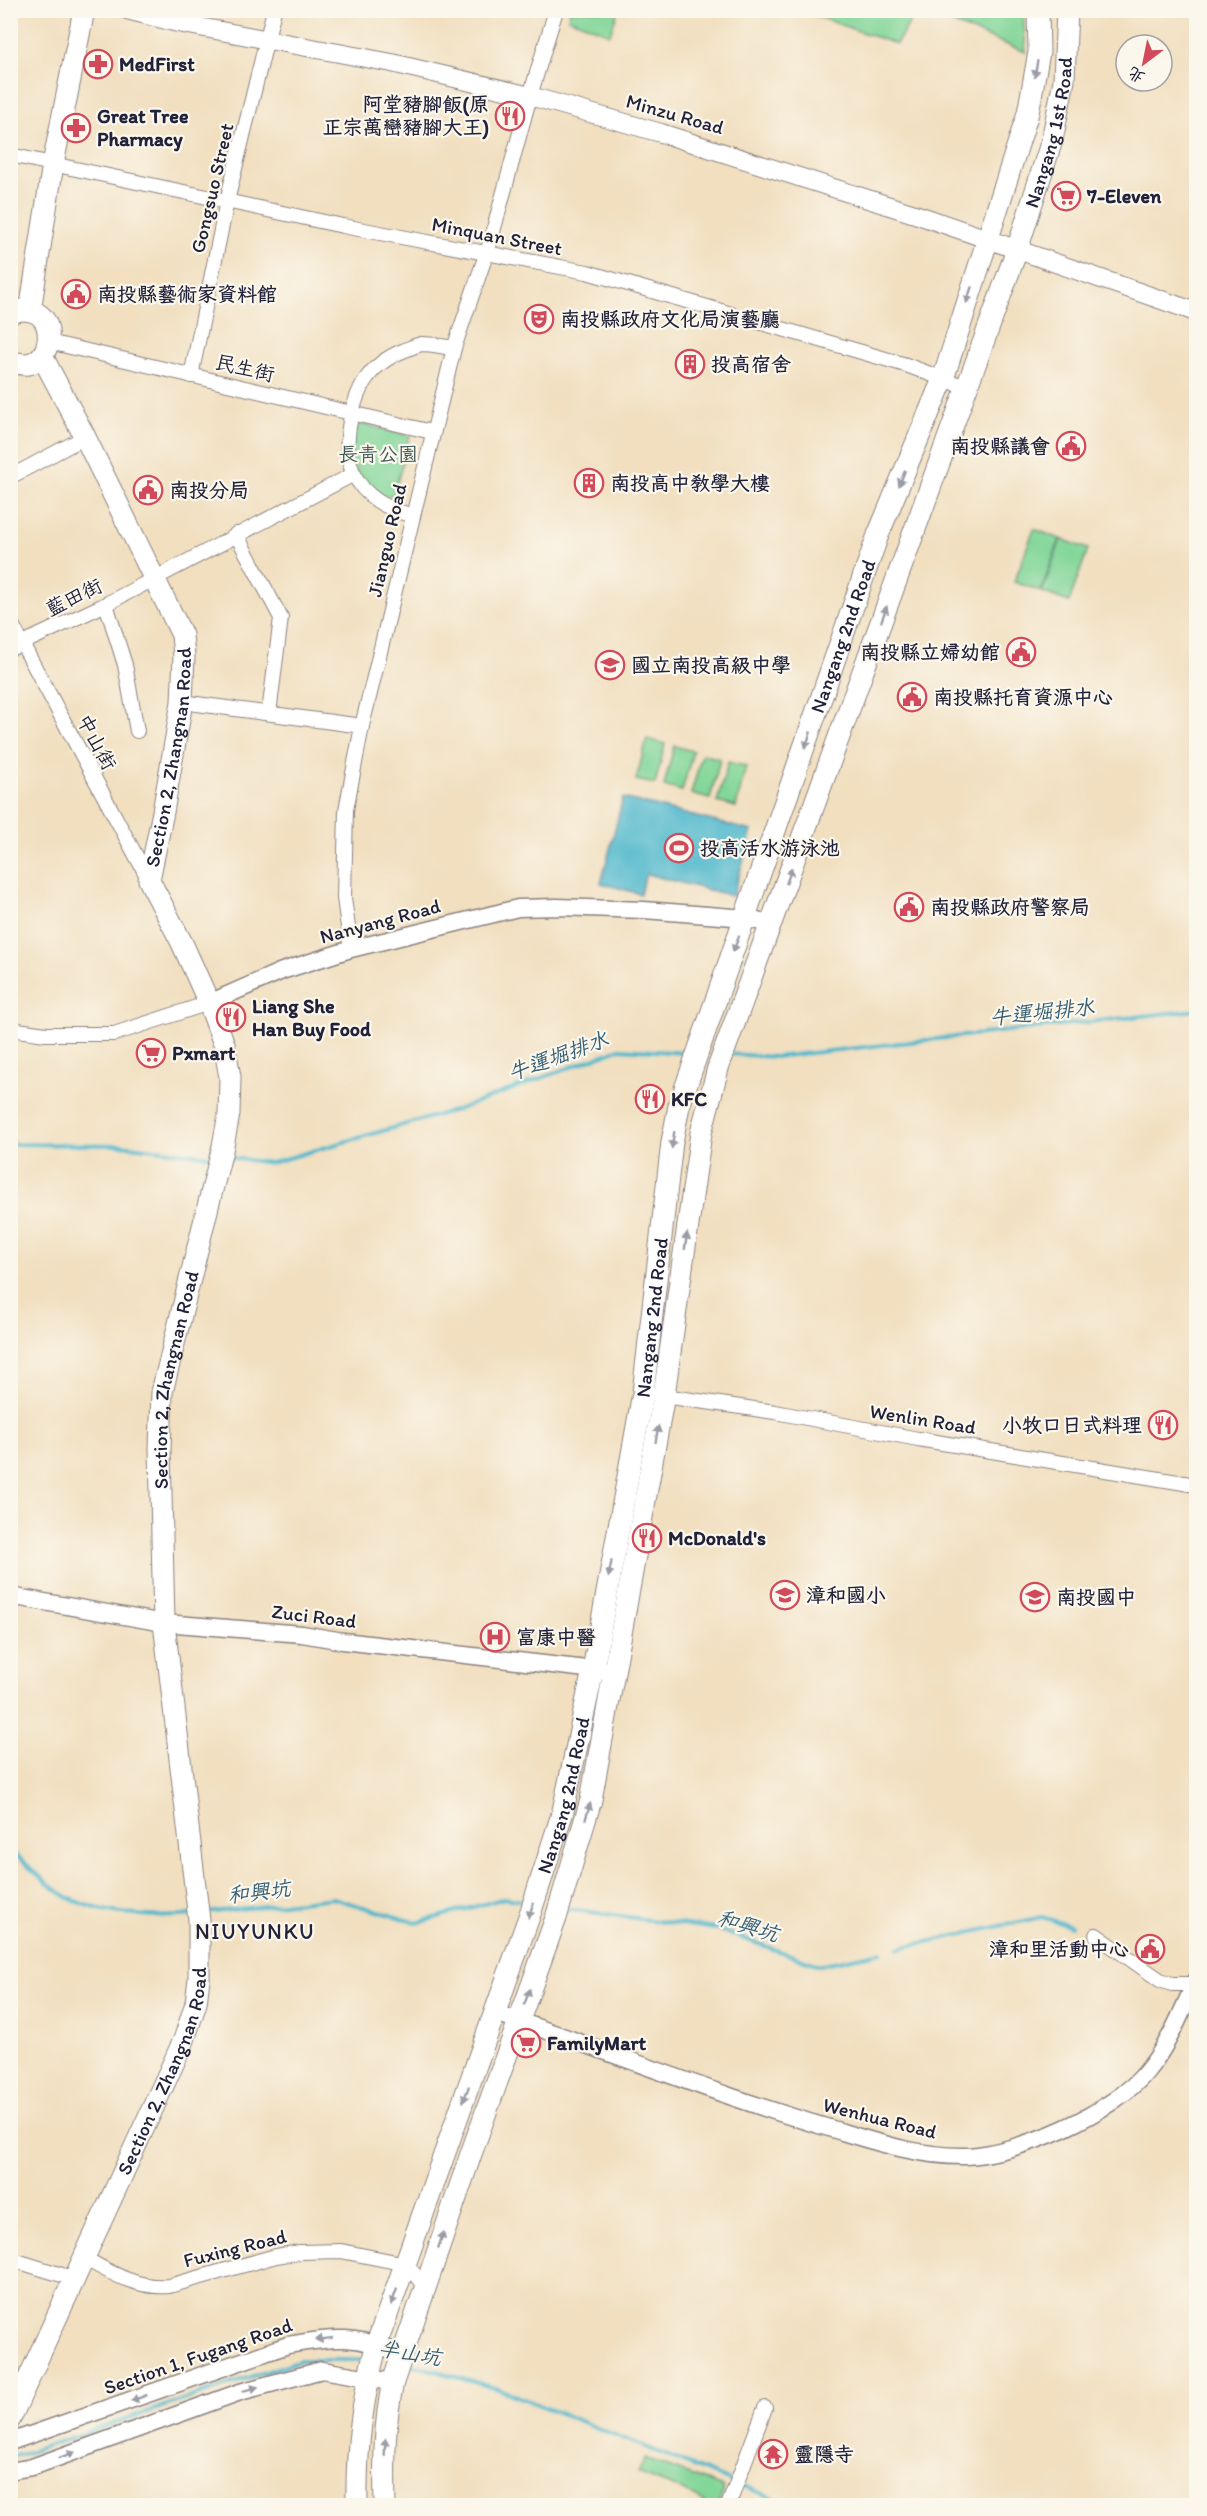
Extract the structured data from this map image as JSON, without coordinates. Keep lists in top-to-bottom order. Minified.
{"streets":{"main road":["Minzu Road","Nangang 1st Road","Nangang 2nd Road","Section 2, Zhangnan Road"],"street":["Gongsuo Street","Minquan Street","民生街","Jianguo Road","藍田街","中山街","Nanyang Road","Wenlin Road","Zuci Road","Wenhua Road","Fuxing Road","Section 1, Fugang Road"]},"crossings":[["Minzu Road","Nangang 1st Road"],["Minzu Road","Gongsuo Street"],["Minzu Road","Jianguo Road"],["Minzu Road","Nangang 2nd Road"],["Nangang 1st Road","Nangang 2nd Road"],["Gongsuo Street","Minquan Street"],["Gongsuo Street","民生街"],["Minquan Street","Jianguo Road"],["Minquan Street","Nangang 2nd Road"],["Minquan Street","Section 2, Zhangnan Road"],["民生街","Jianguo Road"],["民生街","Section 2, Zhangnan Road"],["Jianguo Road","Nanyang Road"],["藍田街","中山街"],["藍田街","Section 2, Zhangnan Road"],["Nangang 2nd Road","Nanyang Road"],["Nangang 2nd Road","Wenlin Road"],["Nangang 2nd Road","Zuci Road"],["Nangang 2nd Road","Wenhua Road"],["Nangang 2nd Road","Fuxing Road"],["Nangang 2nd Road","Section 1, Fugang Road"],["中山街","Section 2, Zhangnan Road"],["Section 2, Zhangnan Road","Nanyang Road"],["Section 2, Zhangnan Road","Zuci Road"],["Section 2, Zhangnan Road","Fuxing Road"]],"districts":["NIUYUNKU"],"water":["牛運堀排水","和興坑","半山坑"],"parks":["長青公園"],"places":{"pharmacy":["MedFirst","Great Tree Pharmacy"],"restaurant":["阿堂豬腳飯(原 正宗萬巒豬腳大王)","Liang She Han Buy Food","KFC","小牧口日式料理","McDonald's"],"supermarket":["7-Eleven","Pxmart","FamilyMart"],"public building":["南投縣藝術家資料館","南投縣議會","南投分局","南投縣立婦幼館","南投縣托育資源中心","南投縣政府警察局","漳和里活動中心"],"theatre":["南投縣政府文化局演藝廳"],"building":["投高宿舍","南投高中教學大樓"],"school or university":["國立南投高級中學","漳和國小","南投國中"],"sports":["投高活水游泳池"],"hospital":["富康中醫"],"temple":["靈隱寺"]},"north":"bottom left"}
